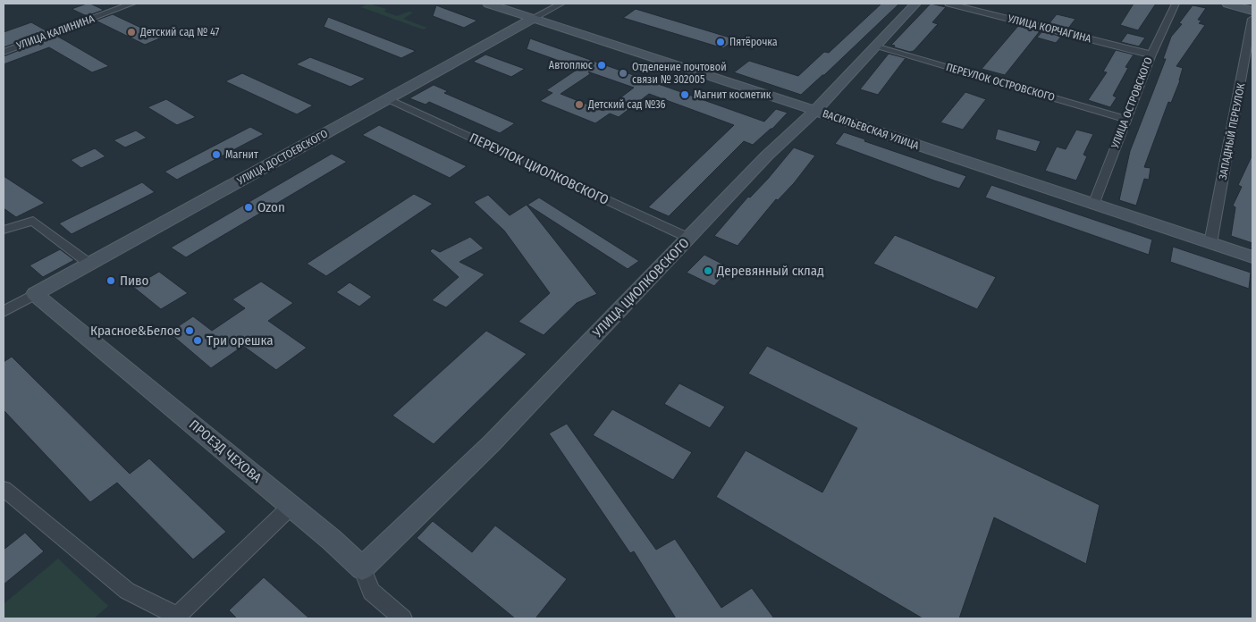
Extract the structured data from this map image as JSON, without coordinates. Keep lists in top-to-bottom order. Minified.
{"streets":{"street":["УЛИЦА КОРЧАГИНА","УЛИЦА КАЛИНИНА","ПЕРЕУЛОК ОСТРОВСКОГО","УЛИЦА ОСТРОВСКОГО","ВАСИЛЬЕВСКАЯ УЛИЦА","ЗАПАДНЫЙ ПЕРЕУЛОК","УЛИЦА ДОСТОЕВСКОГО","ПЕРЕУЛОК ЦИОЛКОВСКОГО","УЛИЦА ЦИОЛКОВСКОГО","ПРОЕЗД ЧЕХОВА"]},"crossings":[["УЛИЦА КОРЧАГИНА","УЛИЦА ОСТРОВСКОГО"],["ПЕРЕУЛОК ОСТРОВСКОГО","УЛИЦА ОСТРОВСКОГО"],["ПЕРЕУЛОК ОСТРОВСКОГО","УЛИЦА ЦИОЛКОВСКОГО"],["УЛИЦА ОСТРОВСКОГО","ВАСИЛЬЕВСКАЯ УЛИЦА"],["ВАСИЛЬЕВСКАЯ УЛИЦА","ЗАПАДНЫЙ ПЕРЕУЛОК"],["ВАСИЛЬЕВСКАЯ УЛИЦА","УЛИЦА ДОСТОЕВСКОГО"],["ВАСИЛЬЕВСКАЯ УЛИЦА","УЛИЦА ЦИОЛКОВСКОГО"],["УЛИЦА ДОСТОЕВСКОГО","ПЕРЕУЛОК ЦИОЛКОВСКОГО"],["УЛИЦА ДОСТОЕВСКОГО","ПРОЕЗД ЧЕХОВА"],["ПЕРЕУЛОК ЦИОЛКОВСКОГО","УЛИЦА ЦИОЛКОВСКОГО"],["УЛИЦА ЦИОЛКОВСКОГО","ПРОЕЗД ЧЕХОВА"]],"places":["Детский сад № 47","Пятёрочка","Автоплюс","Отделение почтовой связи № 302005","Магнит косметик","Детский сад №36","Магнит","Ozon","Деревянный склад","Пиво","Красное&Белое","Три орешка"]}
